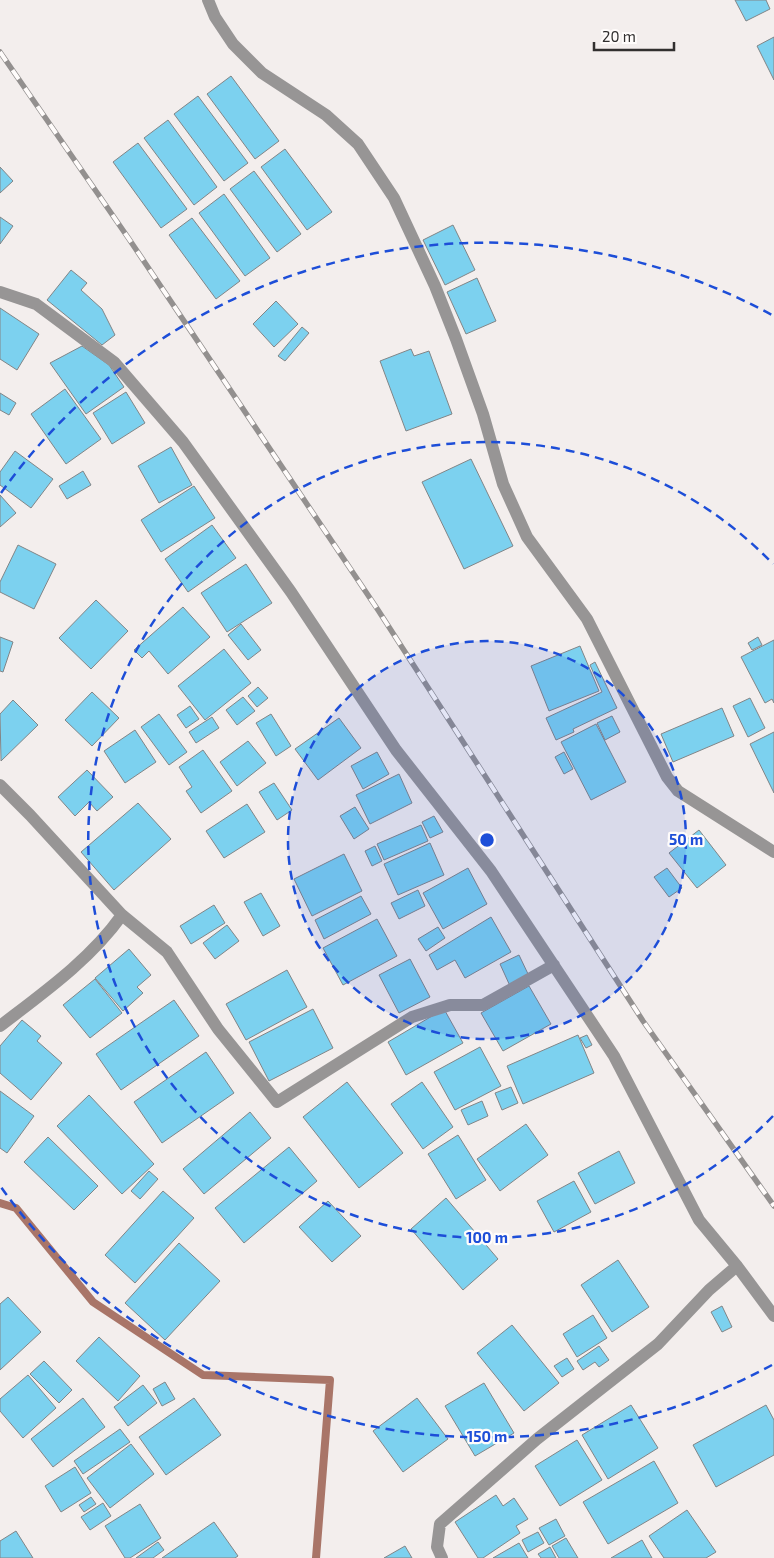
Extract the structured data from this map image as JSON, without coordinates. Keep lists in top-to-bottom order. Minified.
{"scale_bar":"20 m","rings":["50 m","100 m","150 m"]}
